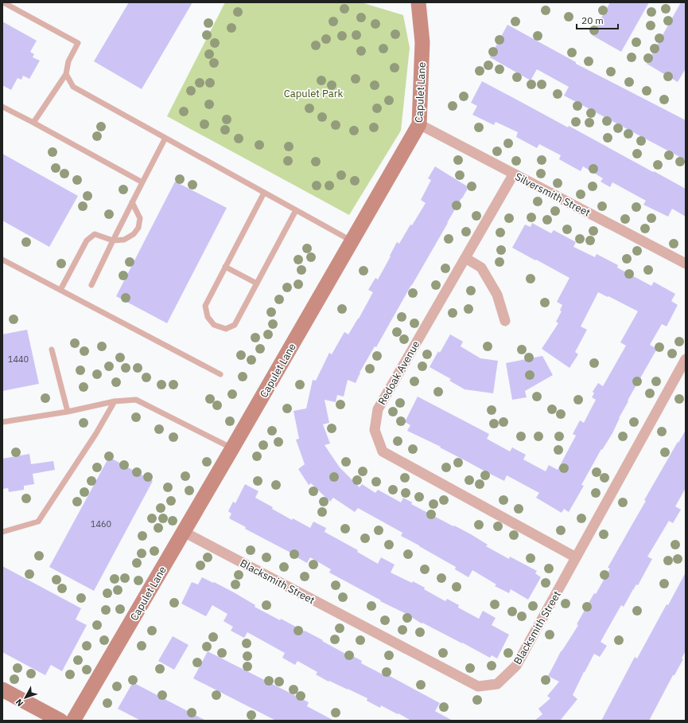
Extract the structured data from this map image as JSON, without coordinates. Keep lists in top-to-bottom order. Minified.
{"streets":{"street":["Capulet Lane","Silversmith Street","Redoak Avenue","Blacksmith Street"]},"crossings":[["Capulet Lane","Silversmith Street"],["Capulet Lane","Blacksmith Street"],["Silversmith Street","Redoak Avenue"],["Redoak Avenue","Blacksmith Street"]],"parks":["Capulet Park"],"house_numbers":["1440","1460"],"scale_bar":"20 m","north":"bottom left"}
